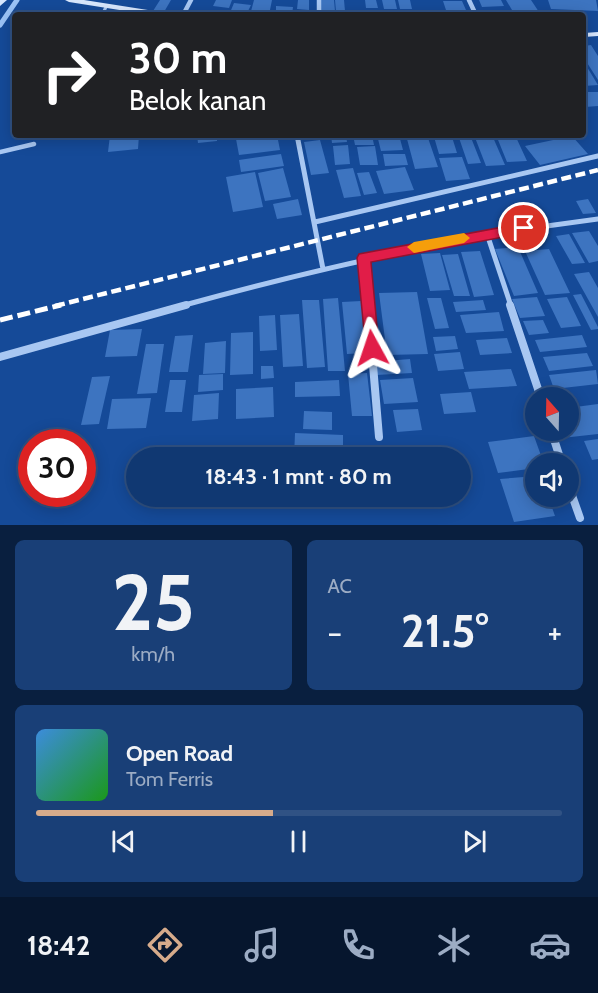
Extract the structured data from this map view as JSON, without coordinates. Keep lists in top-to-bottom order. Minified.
{"north":"top","page":{"turn":["30 m","Belok kanan"],"limit":"30","trip":"18:43 · 1 mnt · 80 m","tile":[["25","km/h"],"AC"],"heat":["−","21.5°","+"],"song":["Open Road","Tom Ferris"],"tabs":"18:42"}}
